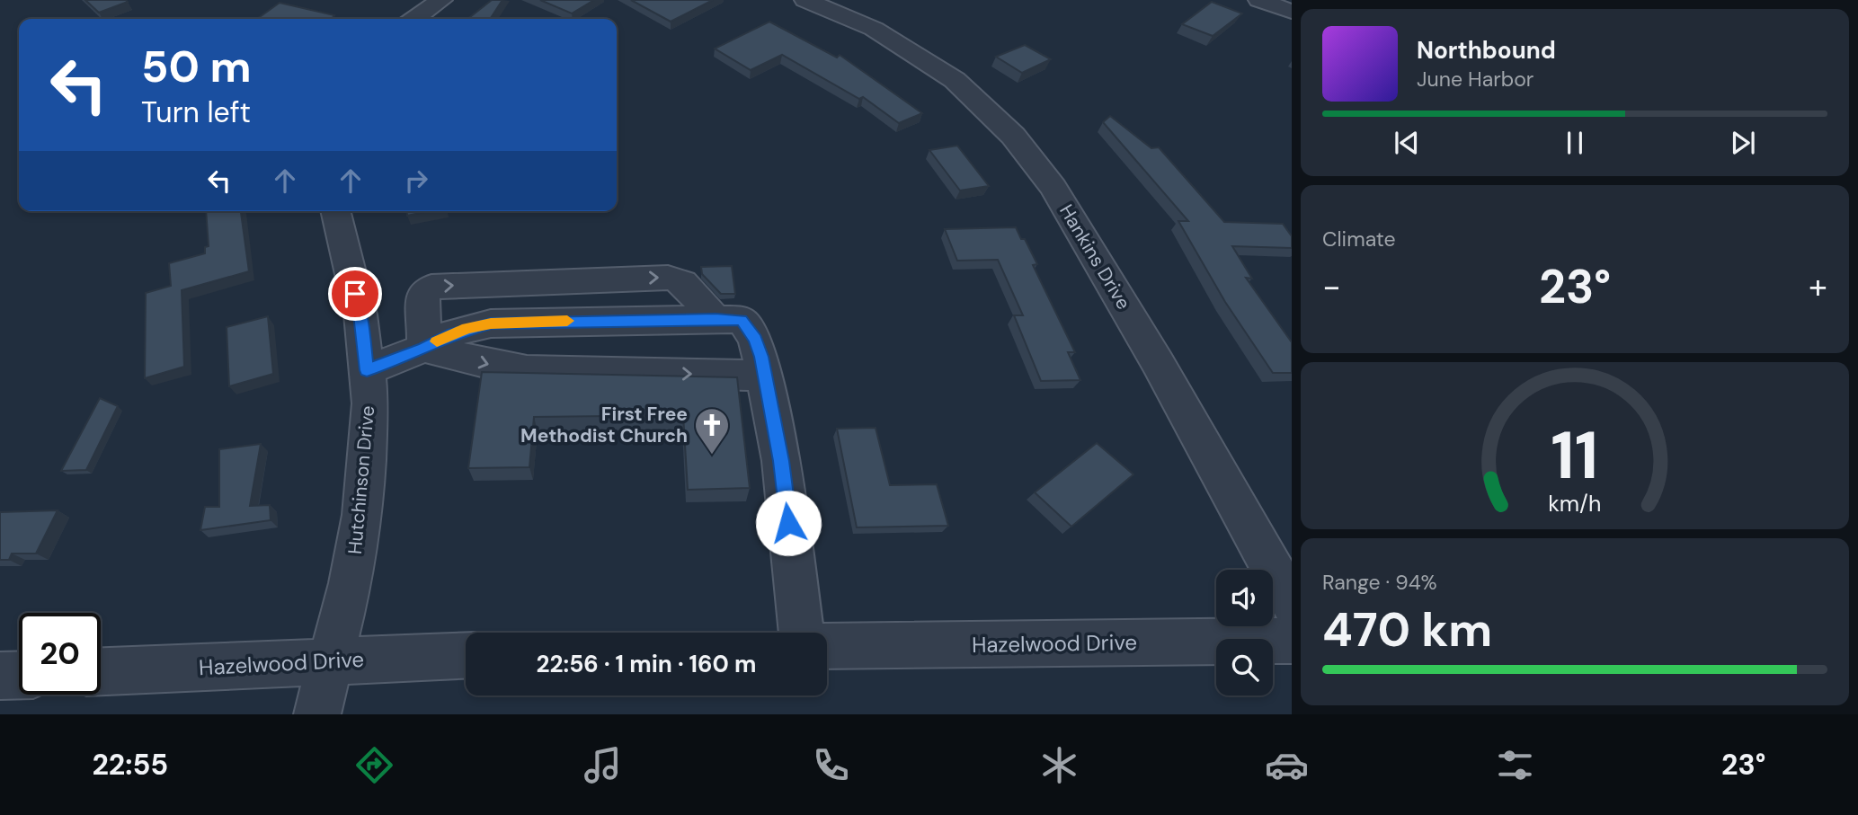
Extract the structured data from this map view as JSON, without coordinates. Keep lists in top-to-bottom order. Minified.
{"streets":{"street":["Hankins Drive","Hutchinson Drive","Hazelwood Drive"]},"crossings":[["Hutchinson Drive","Hazelwood Drive"]],"places":{"church":["First Free Methodist Church"]},"page":{"turn":["50 m","Turn left"],"song":["Northbound","June Harbor"],"tile":["Climate",["Range · 94%","470 km"]],"heat":["−","23°","+"],"limit":"20","trip":"22:56 · 1 min · 160 m","tabs":["22:55","23°"],"gauge":["11","km/h"]}}
